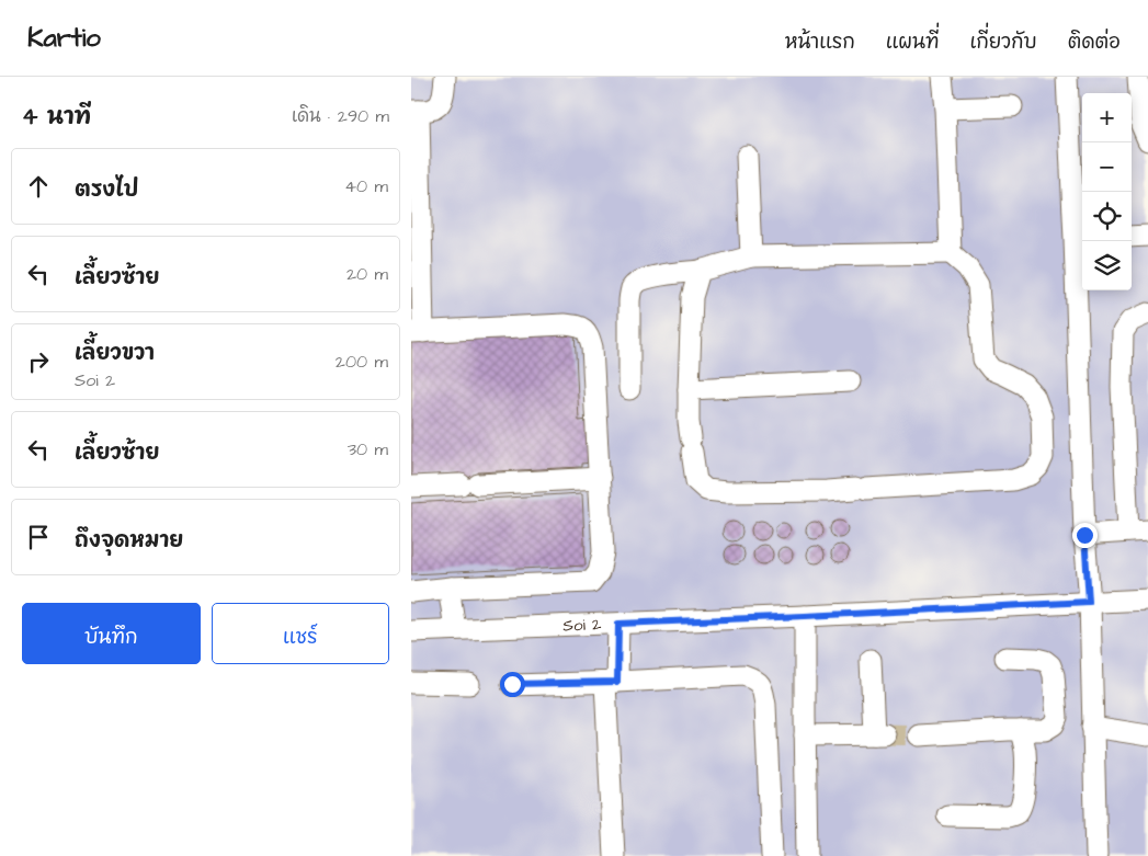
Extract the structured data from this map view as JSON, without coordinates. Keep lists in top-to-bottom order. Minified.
{"streets":{"street":["Soi 2"]},"page":{"header":"Kartio","nav":["หน้าแรก","แผนที่","เกี่ยวกับ","ติดต่อ"],"heading":["4 นาที","เดิน · 290 m"],"map_buttons":["+","−"],"list":[["ตรงไป","40 m"],["เลี้ยวซ้าย","20 m"],["เลี้ยวขวา","Soi 2","200 m"],["เลี้ยวซ้าย","30 m"],"ถึงจุดหมาย"],"buttons":["บันทึก","แชร์"]}}
